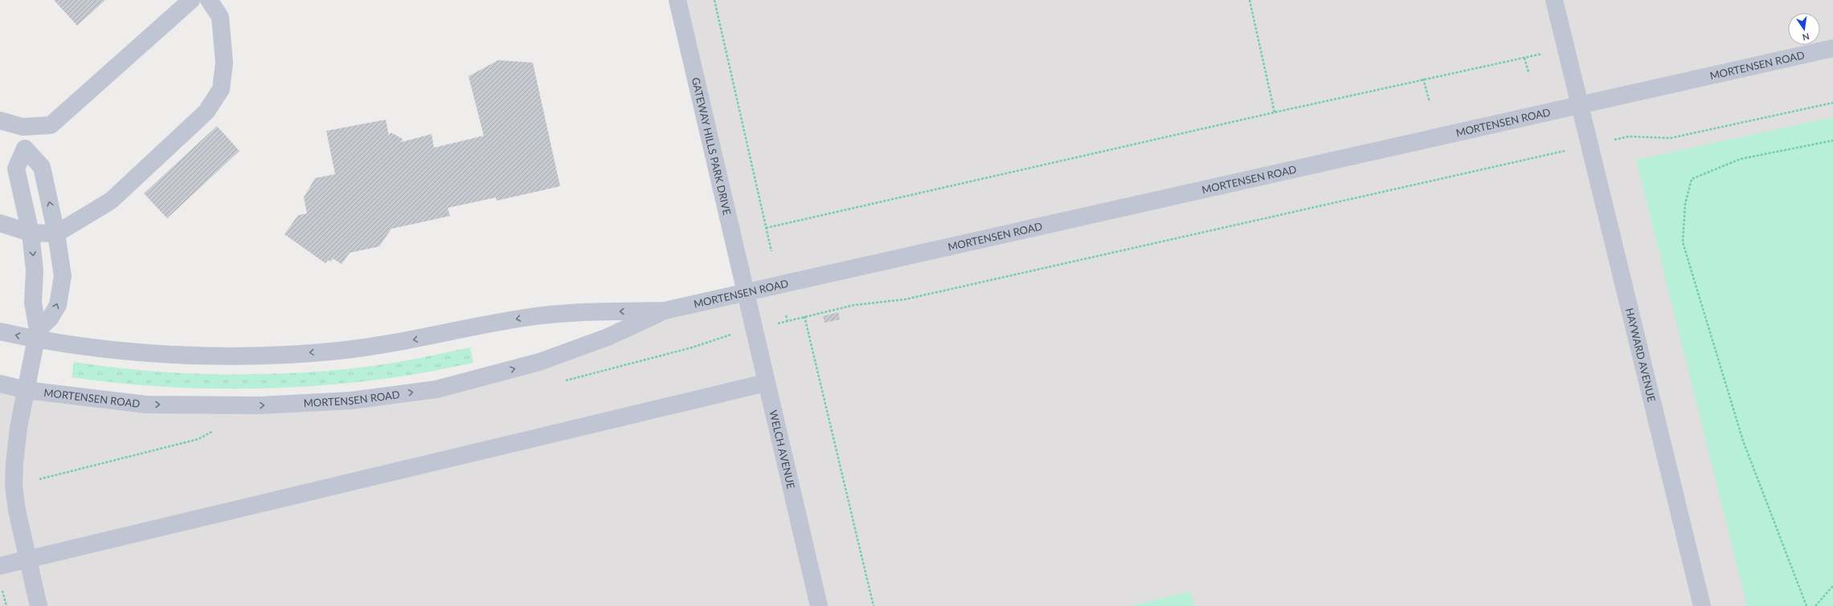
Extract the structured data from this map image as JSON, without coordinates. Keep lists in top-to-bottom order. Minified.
{"streets":{"street":["MORTENSEN ROAD","GATEWAY HILLS PARK DRIVE","HAYWARD AVENUE","WELCH AVENUE"]},"crossings":[["MORTENSEN ROAD","GATEWAY HILLS PARK DRIVE"],["MORTENSEN ROAD","HAYWARD AVENUE"],["MORTENSEN ROAD","WELCH AVENUE"],["GATEWAY HILLS PARK DRIVE","WELCH AVENUE"]],"north":"bottom"}
